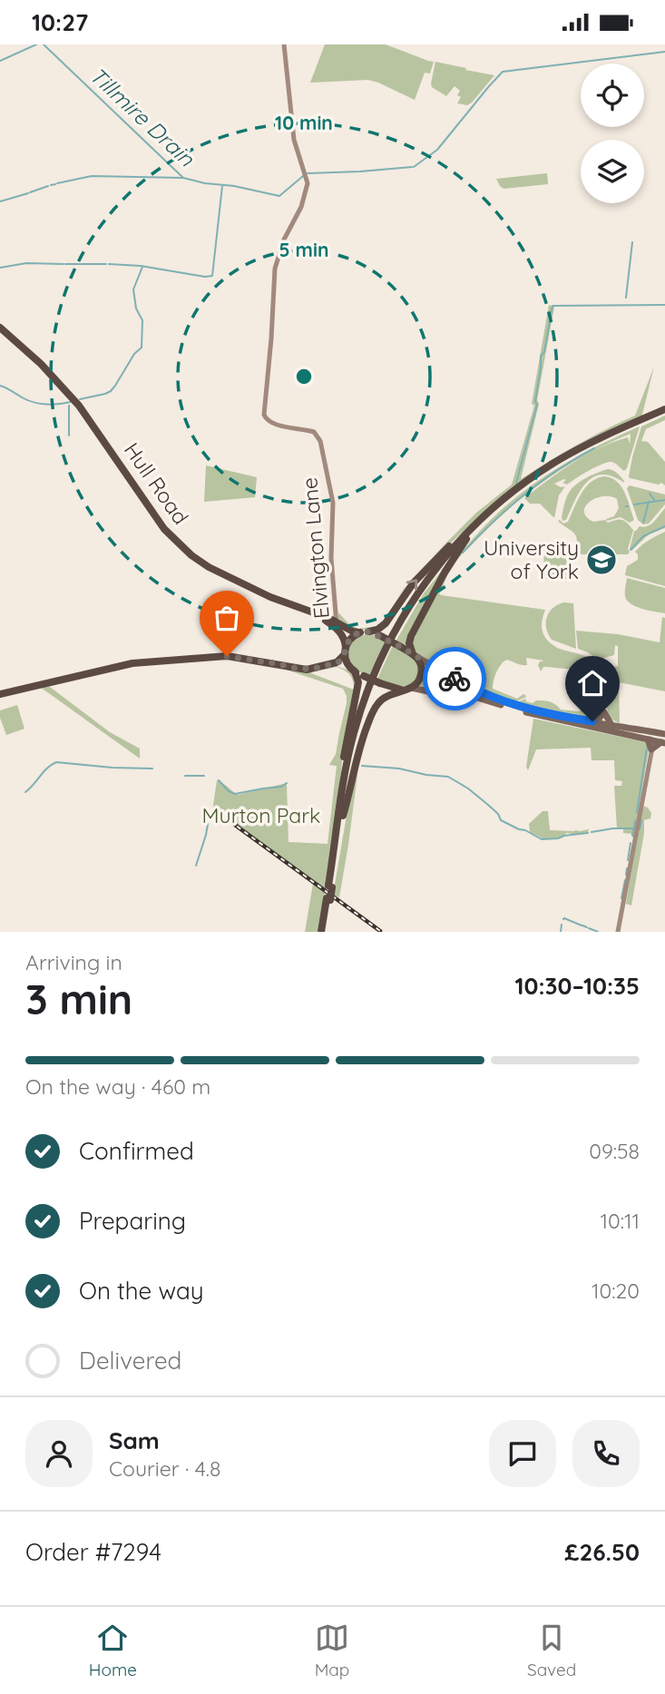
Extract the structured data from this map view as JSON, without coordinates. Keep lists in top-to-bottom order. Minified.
{"streets":{"highway":["Hull Road"],"main road":["Elvington Lane"]},"crossings":[["Hull Road","Elvington Lane"]],"water":["Tillmire Drain"],"parks":["Murton Park"],"places":{"school or university":["University of York"]},"page":{"status":"10:27","heading":["3 min","Arriving in","10:30–10:35"],"panel":["Sam","Courier · 4.8","Order #7294","£26.50"],"bar":"On the way · 460 m","list":[["Confirmed","09:58"],["Preparing","10:11"],["On the way","10:20"],"Delivered"],"tabs":["Home","Map","Saved"]},"rings":["10 min","5 min"]}
